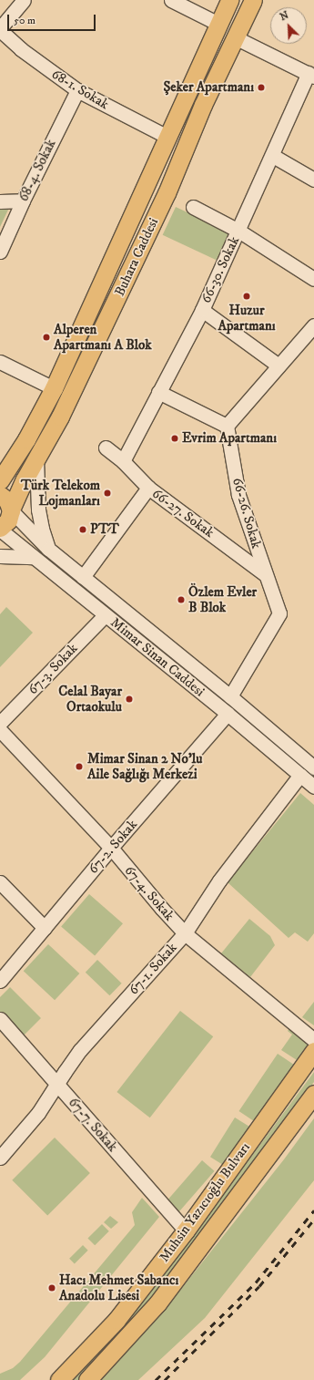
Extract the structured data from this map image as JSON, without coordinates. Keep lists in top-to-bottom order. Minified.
{"streets":{"main road":["Buhara Caddesi","Muhsin Yazıcıoğlu Bulvarı"],"street":["68-1. Sokak","68-4. Sokak","66-30. Sokak","66-27. Sokak","66-26. Sokak","Mimar Sinan Caddesi","67-3. Sokak","67-2. Sokak","67-4. Sokak","67-1. Sokak","67-7. Sokak"]},"crossings":[["68-1. Sokak","68-4. Sokak"],["68-1. Sokak","Buhara Caddesi"],["Buhara Caddesi","Mimar Sinan Caddesi"],["66-30. Sokak","66-27. Sokak"],["66-27. Sokak","66-26. Sokak"],["66-26. Sokak","Mimar Sinan Caddesi"],["Mimar Sinan Caddesi","67-3. Sokak"],["Mimar Sinan Caddesi","67-2. Sokak"],["Mimar Sinan Caddesi","67-1. Sokak"],["67-2. Sokak","67-4. Sokak"],["67-4. Sokak","67-1. Sokak"],["67-1. Sokak","67-7. Sokak"],["67-7. Sokak","Muhsin Yazıcıoğlu Bulvarı"]],"places":["Şeker Apartmanı","Huzur Apartmanı","Alperen Apartmanı A Blok","Evrim Apartmanı","Türk Telekom Lojmanları","PTT","Özlem Evler B Blok","Celal Bayar Ortaokulu","Mimar Sinan 2 No'lu Aile Sağlığı Merkezi","Hacı Mehmet Sabancı Anadolu Lisesi"],"scale_bar":"50 m","north":"top left"}
